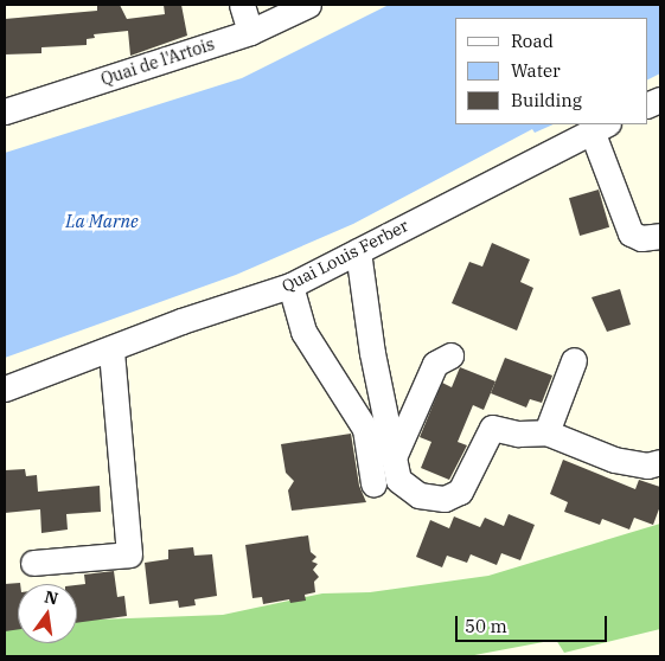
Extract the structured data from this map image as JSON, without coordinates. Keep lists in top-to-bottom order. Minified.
{"streets":{"street":["Quai de l'Artois","Quai Louis Ferber"]},"water":["La Marne"],"legend":["Road","Water","Building"],"scale_bar":"50 m","north":"top"}
